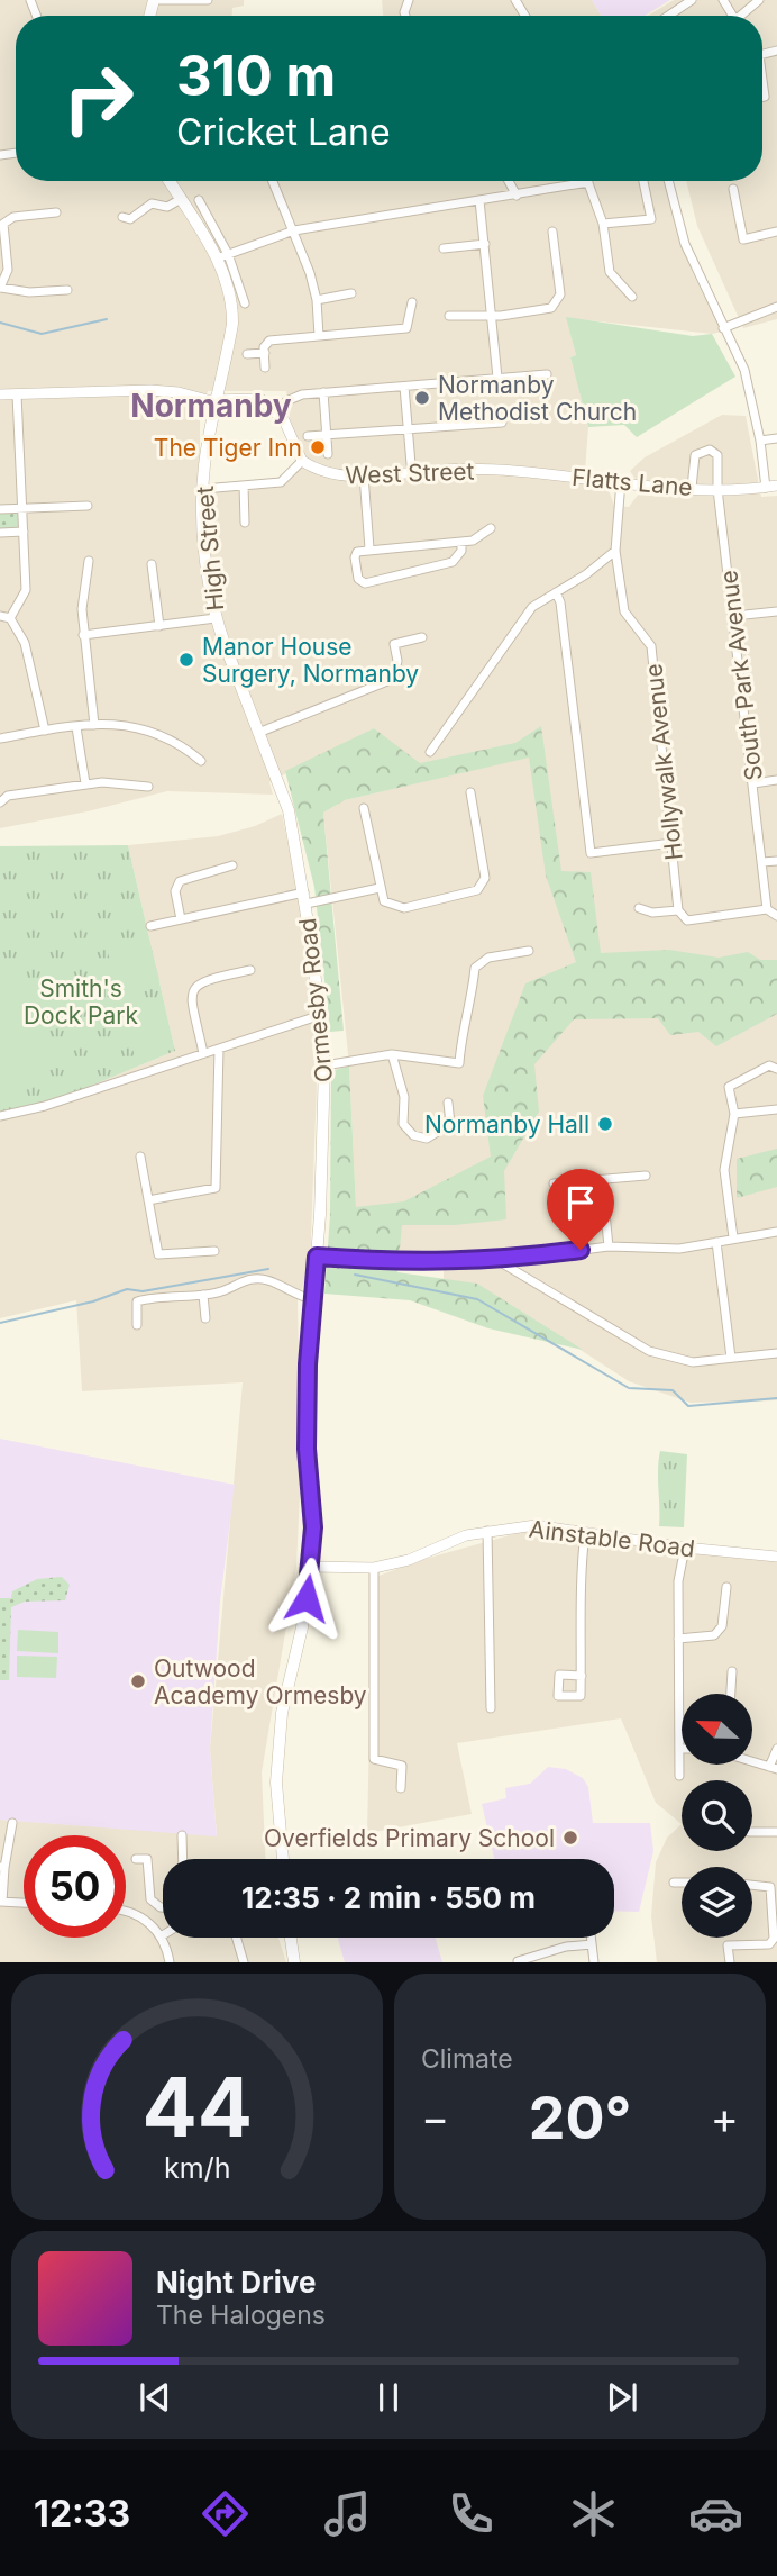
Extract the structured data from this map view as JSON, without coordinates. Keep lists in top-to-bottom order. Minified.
{"streets":{"main road":["High Street","Ormesby Road"],"street":["West Street","Flatts Lane","South Park Avenue","Hollywalk Avenue","Ainstable Road"]},"crossings":[["West Street","Flatts Lane"],["Flatts Lane","South Park Avenue"],["Flatts Lane","Hollywalk Avenue"],["High Street","Ormesby Road"],["Ormesby Road","Ainstable Road"]],"districts":["Normanby"],"parks":["Smith's Dock Park"],"places":["Normanby Methodist Church","The Tiger Inn","Manor House Surgery, Normanby","Normanby Hall","Outwood Academy Ormesby","Overfields Primary School"],"north":"left","page":{"turn":["310 m","Cricket Lane"],"limit":"50","trip":"12:35 · 2 min · 550 m","tile":"Climate","heat":["−","20°","+"],"song":["Night Drive","The Halogens"],"tabs":"12:33","gauge":["44","km/h"]}}
